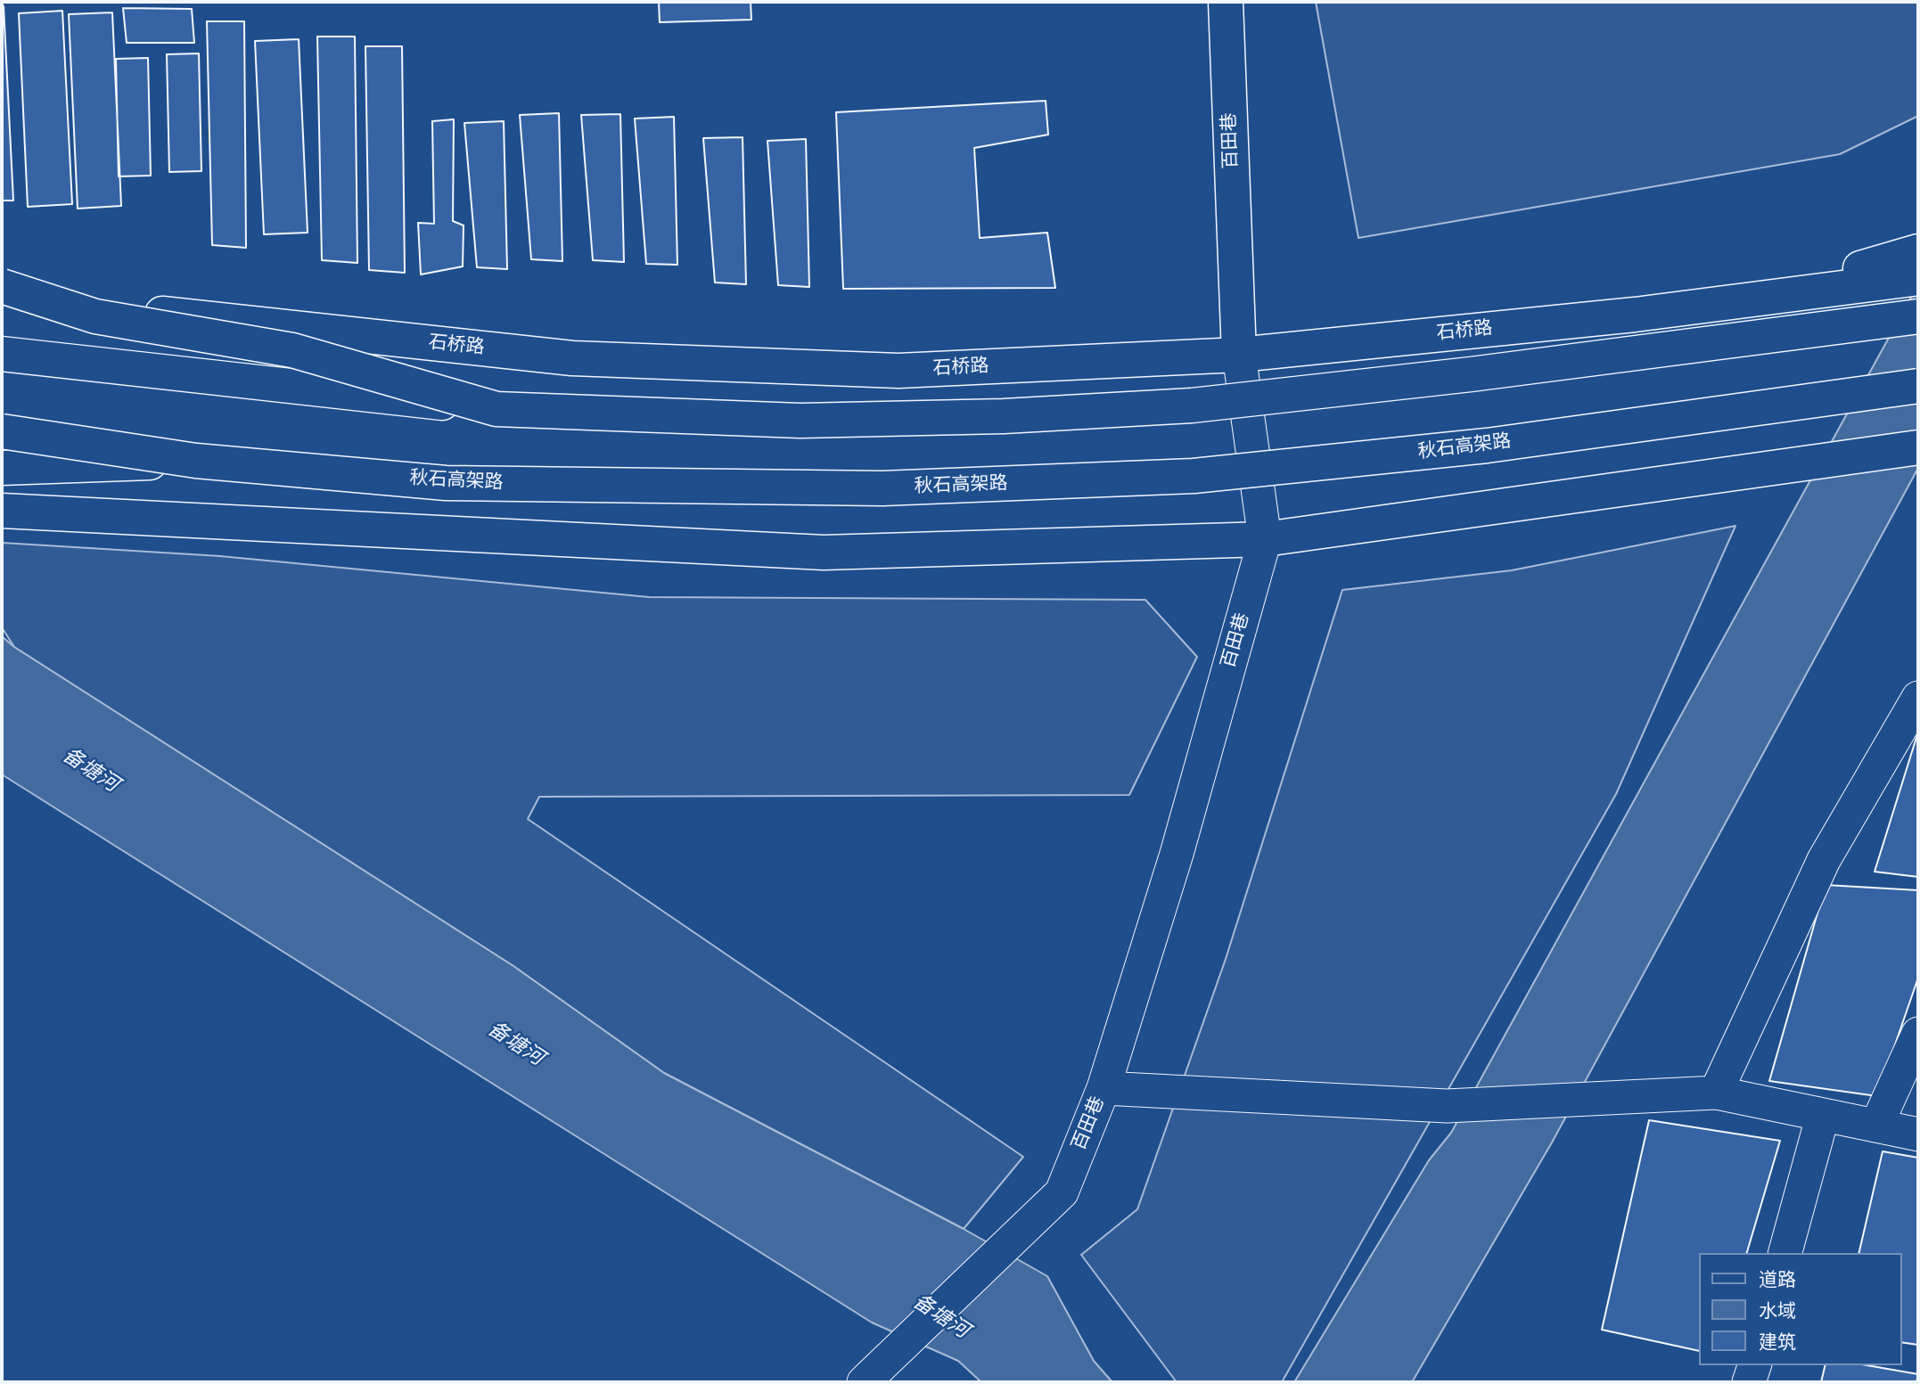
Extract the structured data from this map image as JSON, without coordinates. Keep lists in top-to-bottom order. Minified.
{"streets":{"main road":["百田巷","石桥路","秋石高架路"]},"crossings":[["百田巷","石桥路"]],"water":["备塘河"],"legend":["道路","水域","建筑"]}
